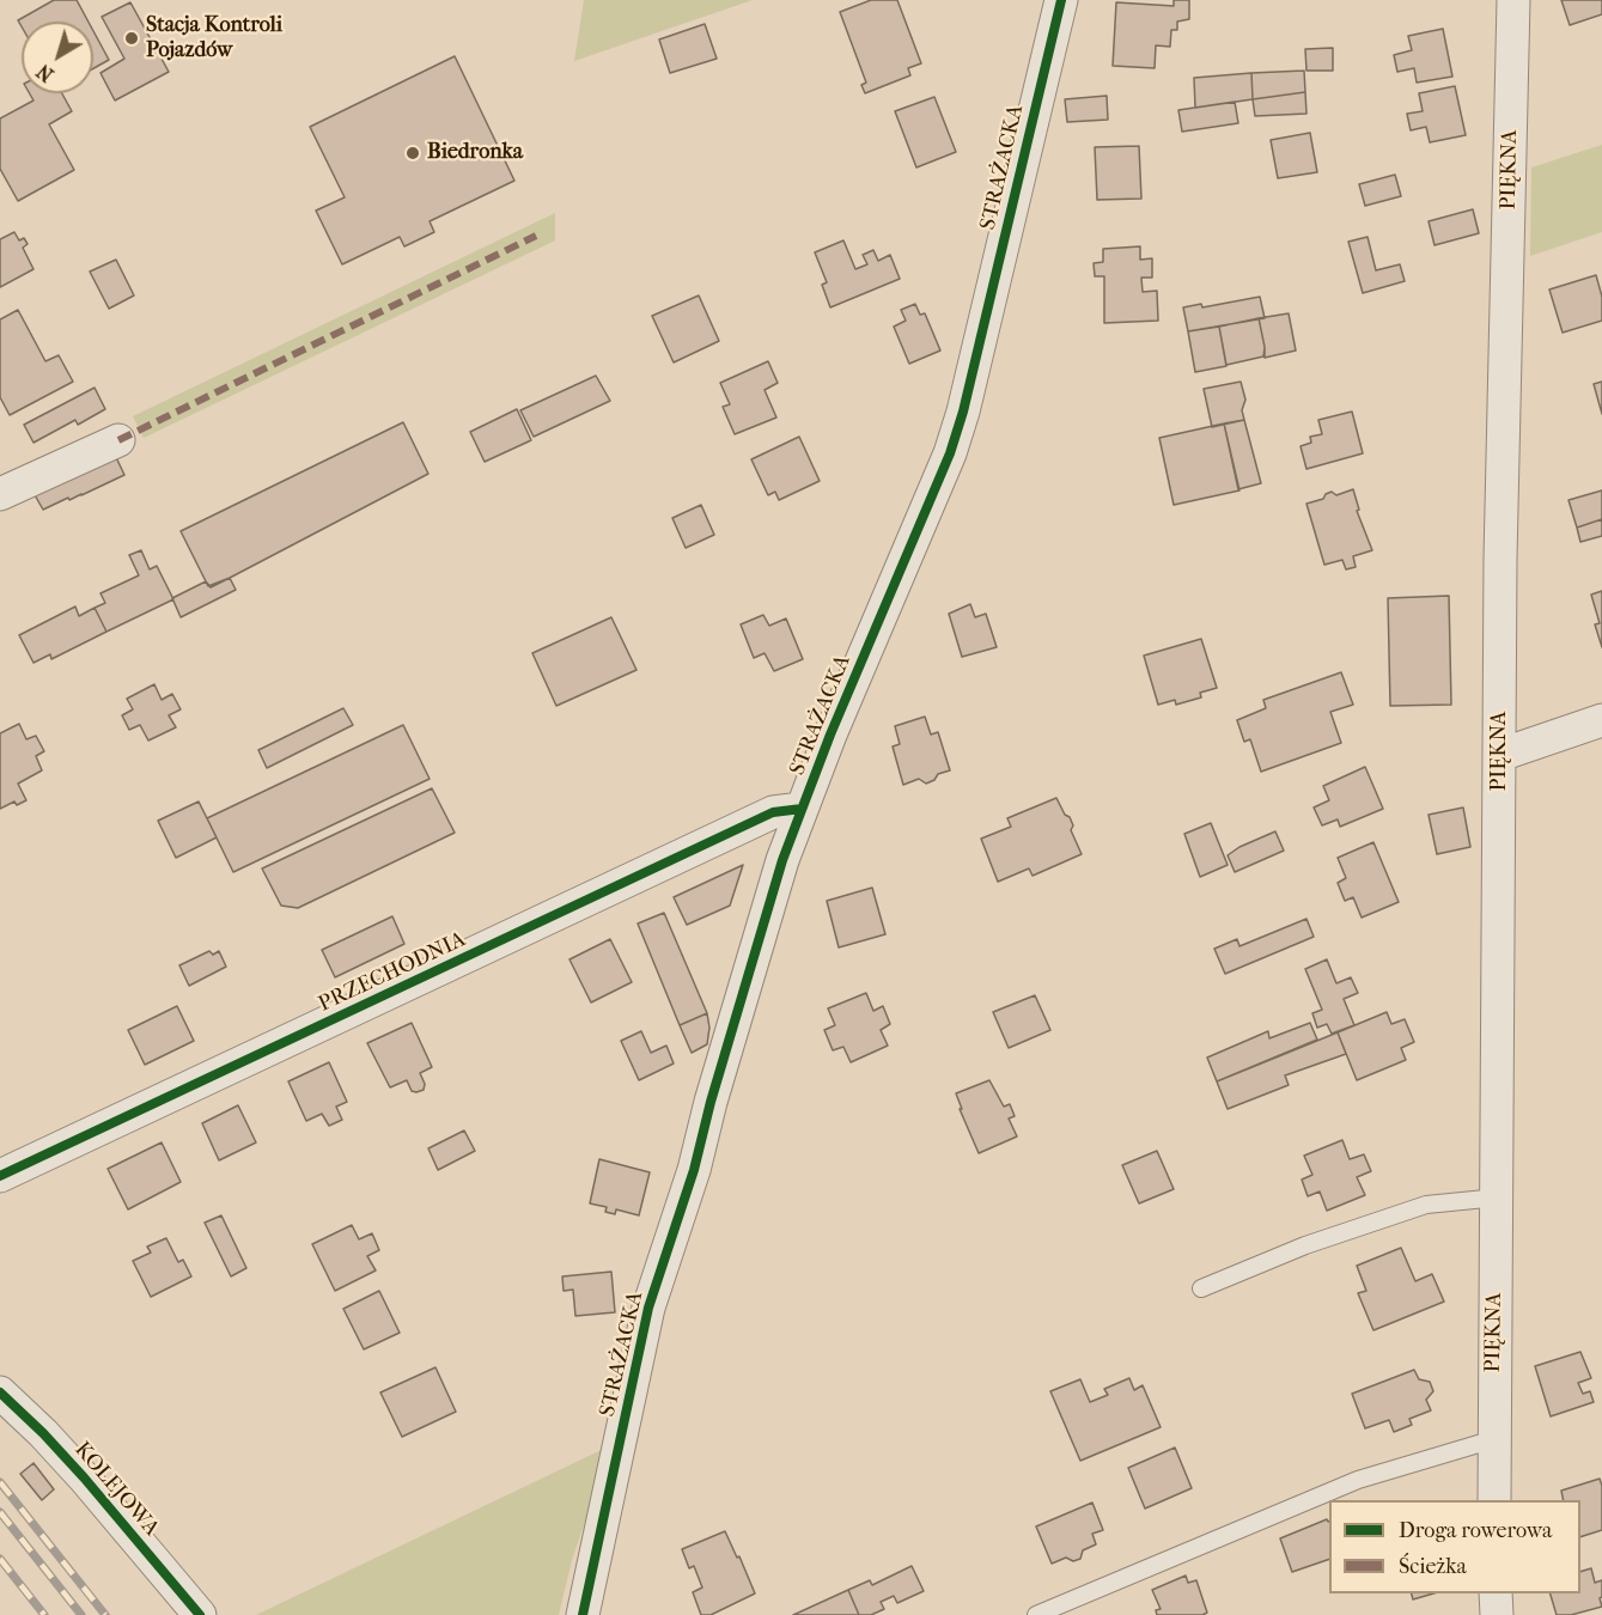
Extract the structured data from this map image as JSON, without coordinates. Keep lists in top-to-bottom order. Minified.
{"streets":{"street":["STRAŻACKA","PIĘKNA","PRZECHODNIA","KOLEJOWA"]},"crossings":[["STRAŻACKA","PRZECHODNIA"]],"places":["Stacja Kontroli Pojazdów","Biedronka"],"legend":["Droga rowerowa","Ścieżka"],"north":"bottom left"}
